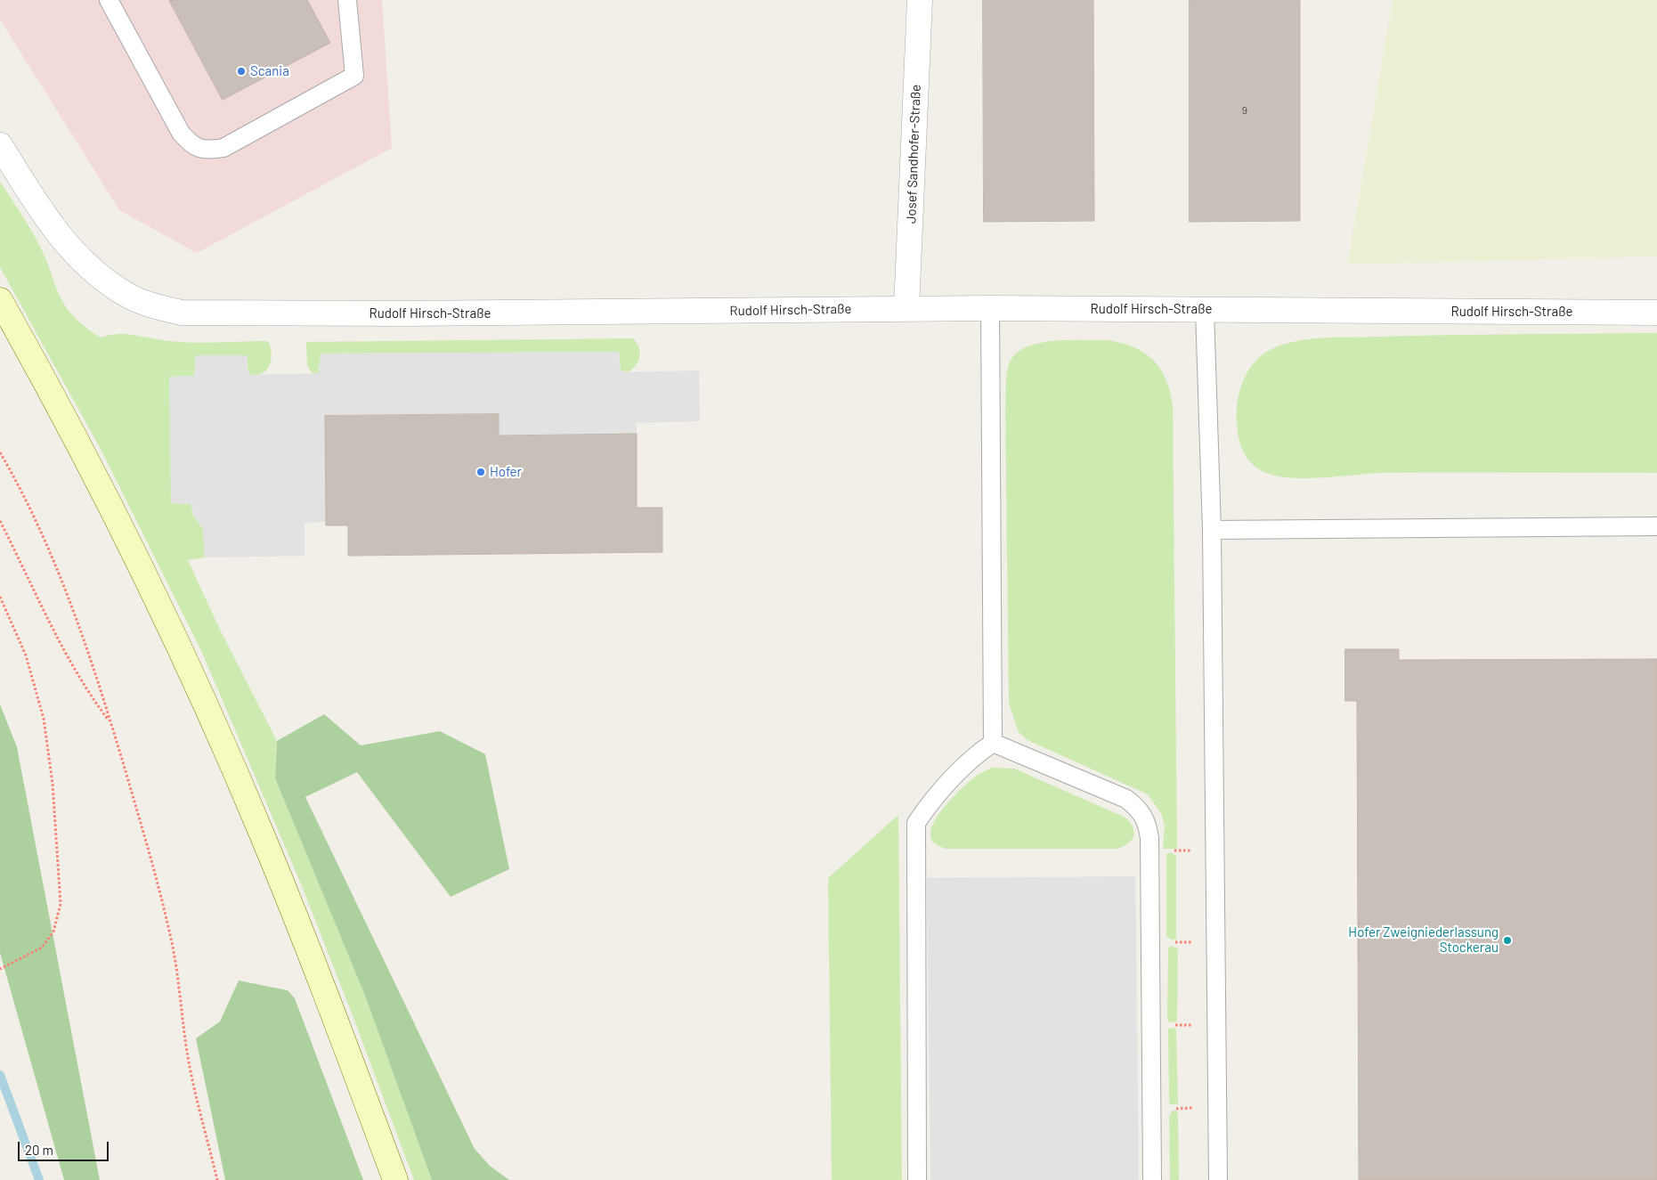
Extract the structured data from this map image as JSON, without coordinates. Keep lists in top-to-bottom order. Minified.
{"streets":{"street":["Josef Sandhofer-Straße","Rudolf Hirsch-Straße"]},"crossings":[["Josef Sandhofer-Straße","Rudolf Hirsch-Straße"]],"places":["Scania","Hofer","Hofer Zweigniederlassung Stockerau"],"house_numbers":["9"],"scale_bar":"20 m"}
